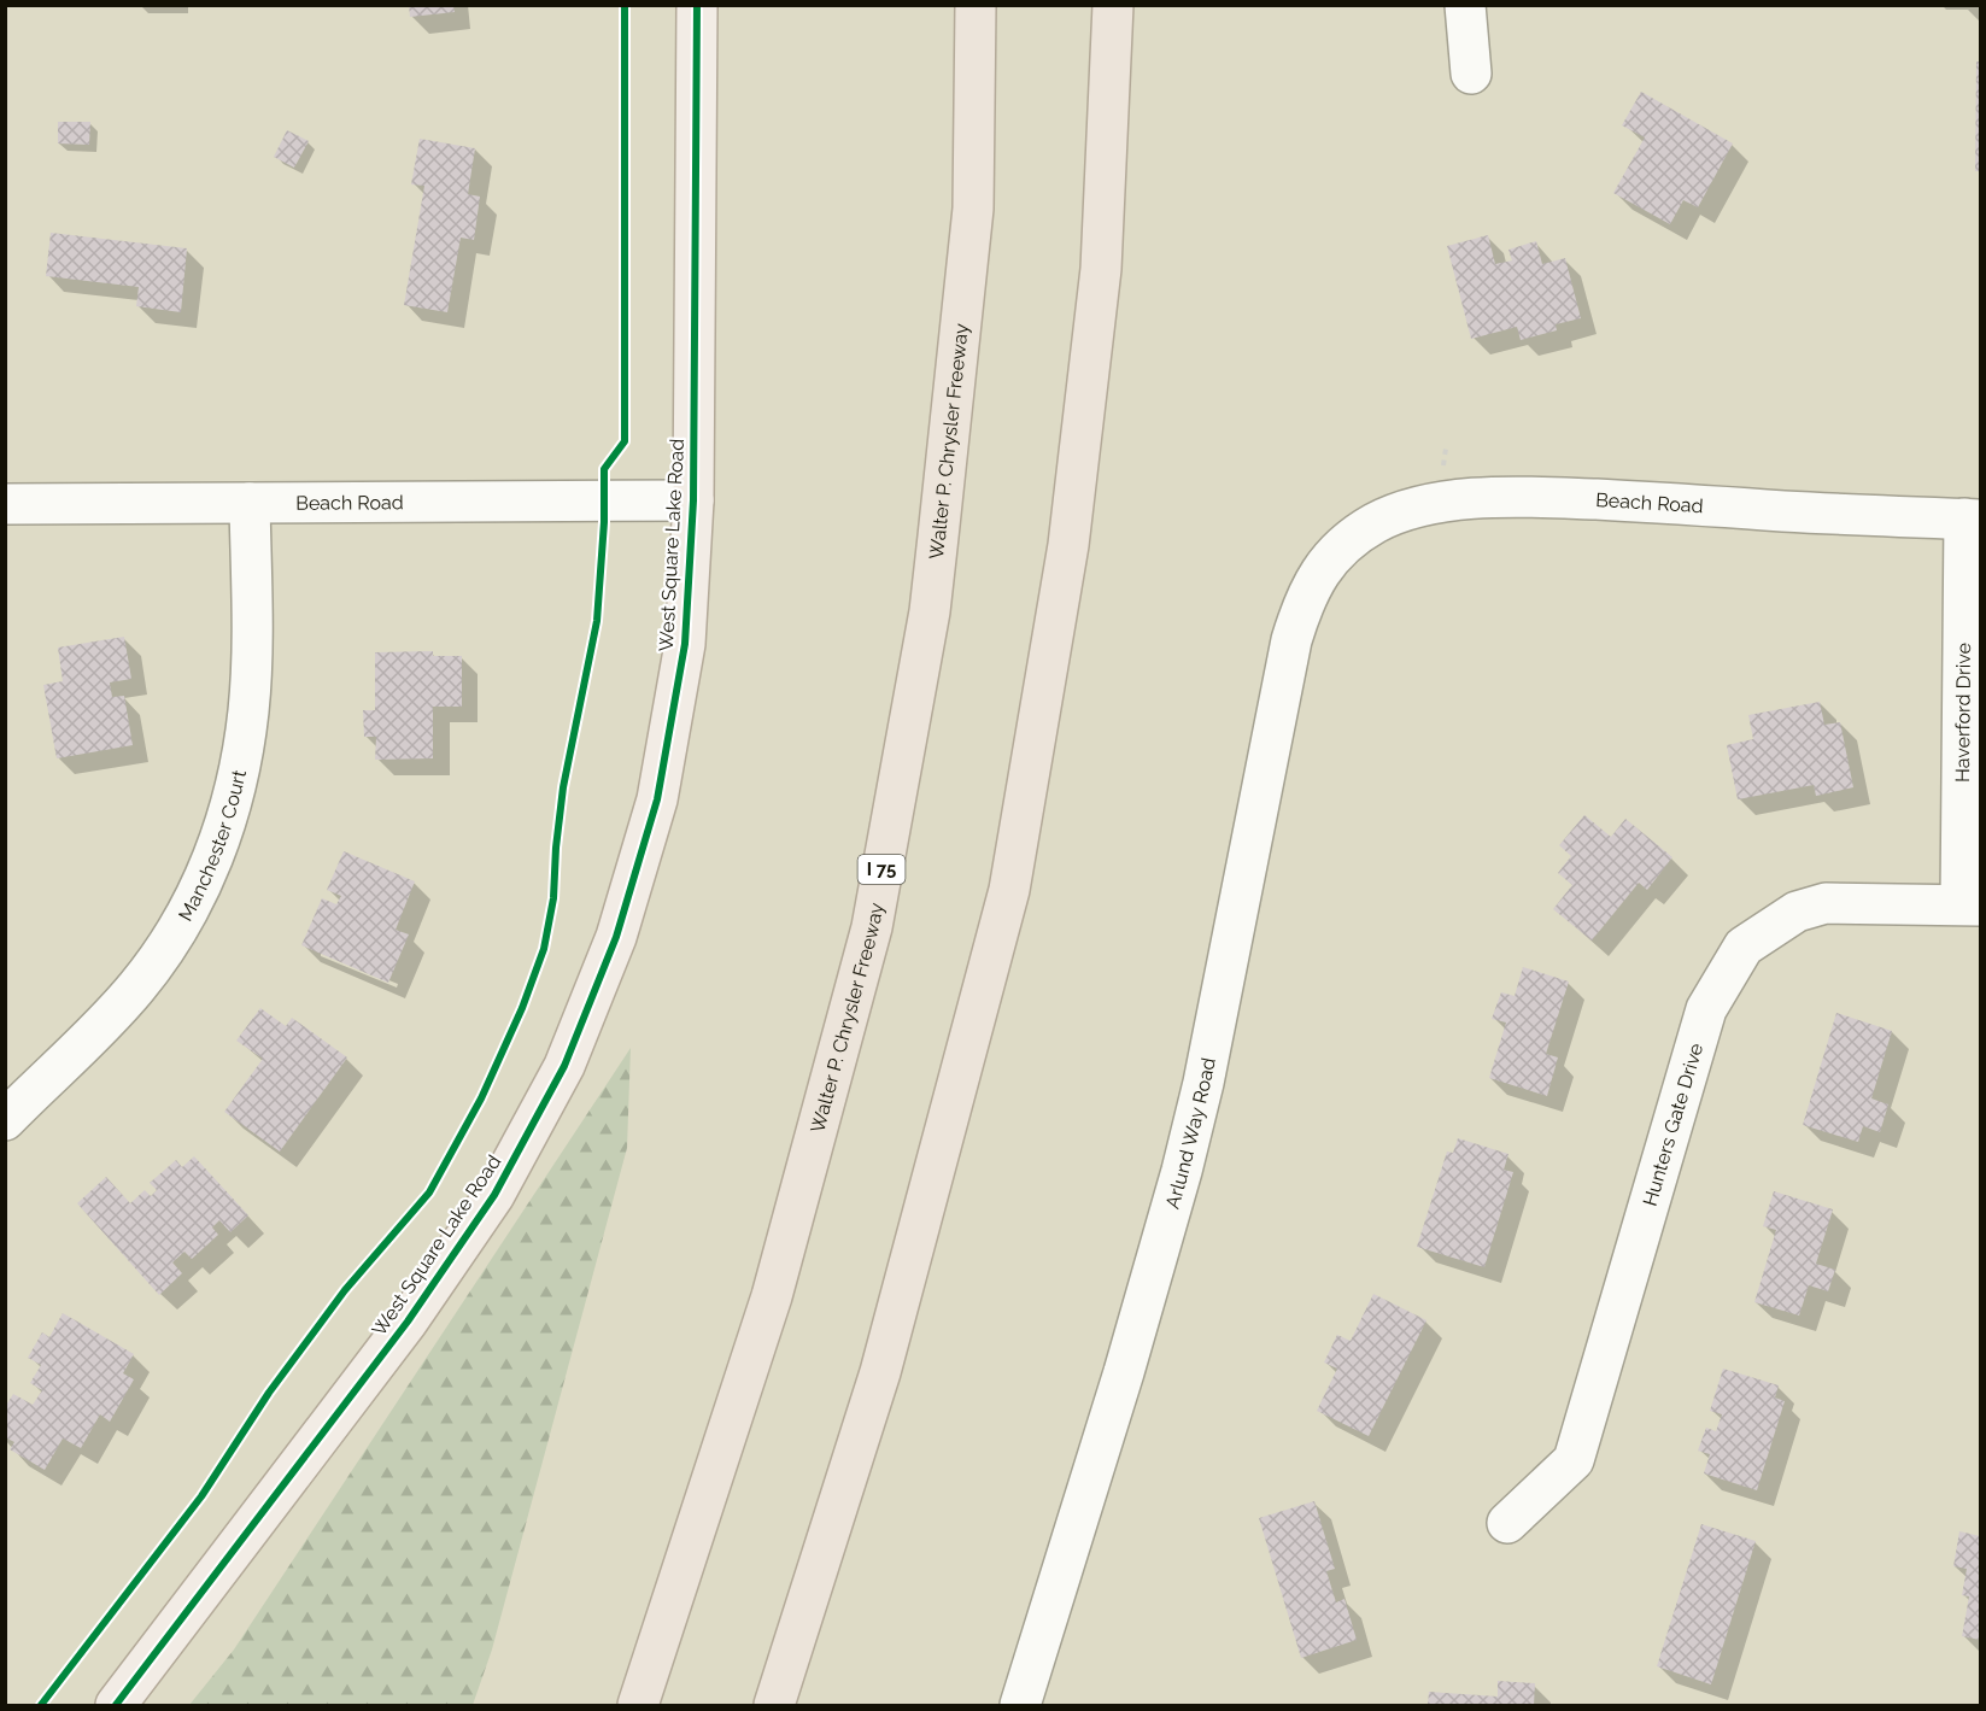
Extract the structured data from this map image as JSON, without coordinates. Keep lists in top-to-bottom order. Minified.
{"streets":{"highway":["Walter P. Chrysler Freeway","I 75"],"main road":["West Square Lake Road"],"street":["Beach Road","Haverford Drive","Manchester Court","Hunters Gate Drive","Arlund Way Road"]},"crossings":[["Beach Road","West Square Lake Road"],["Beach Road","Haverford Drive"],["Beach Road","Manchester Court"],["Beach Road","Arlund Way Road"],["Haverford Drive","Hunters Gate Drive"]]}
